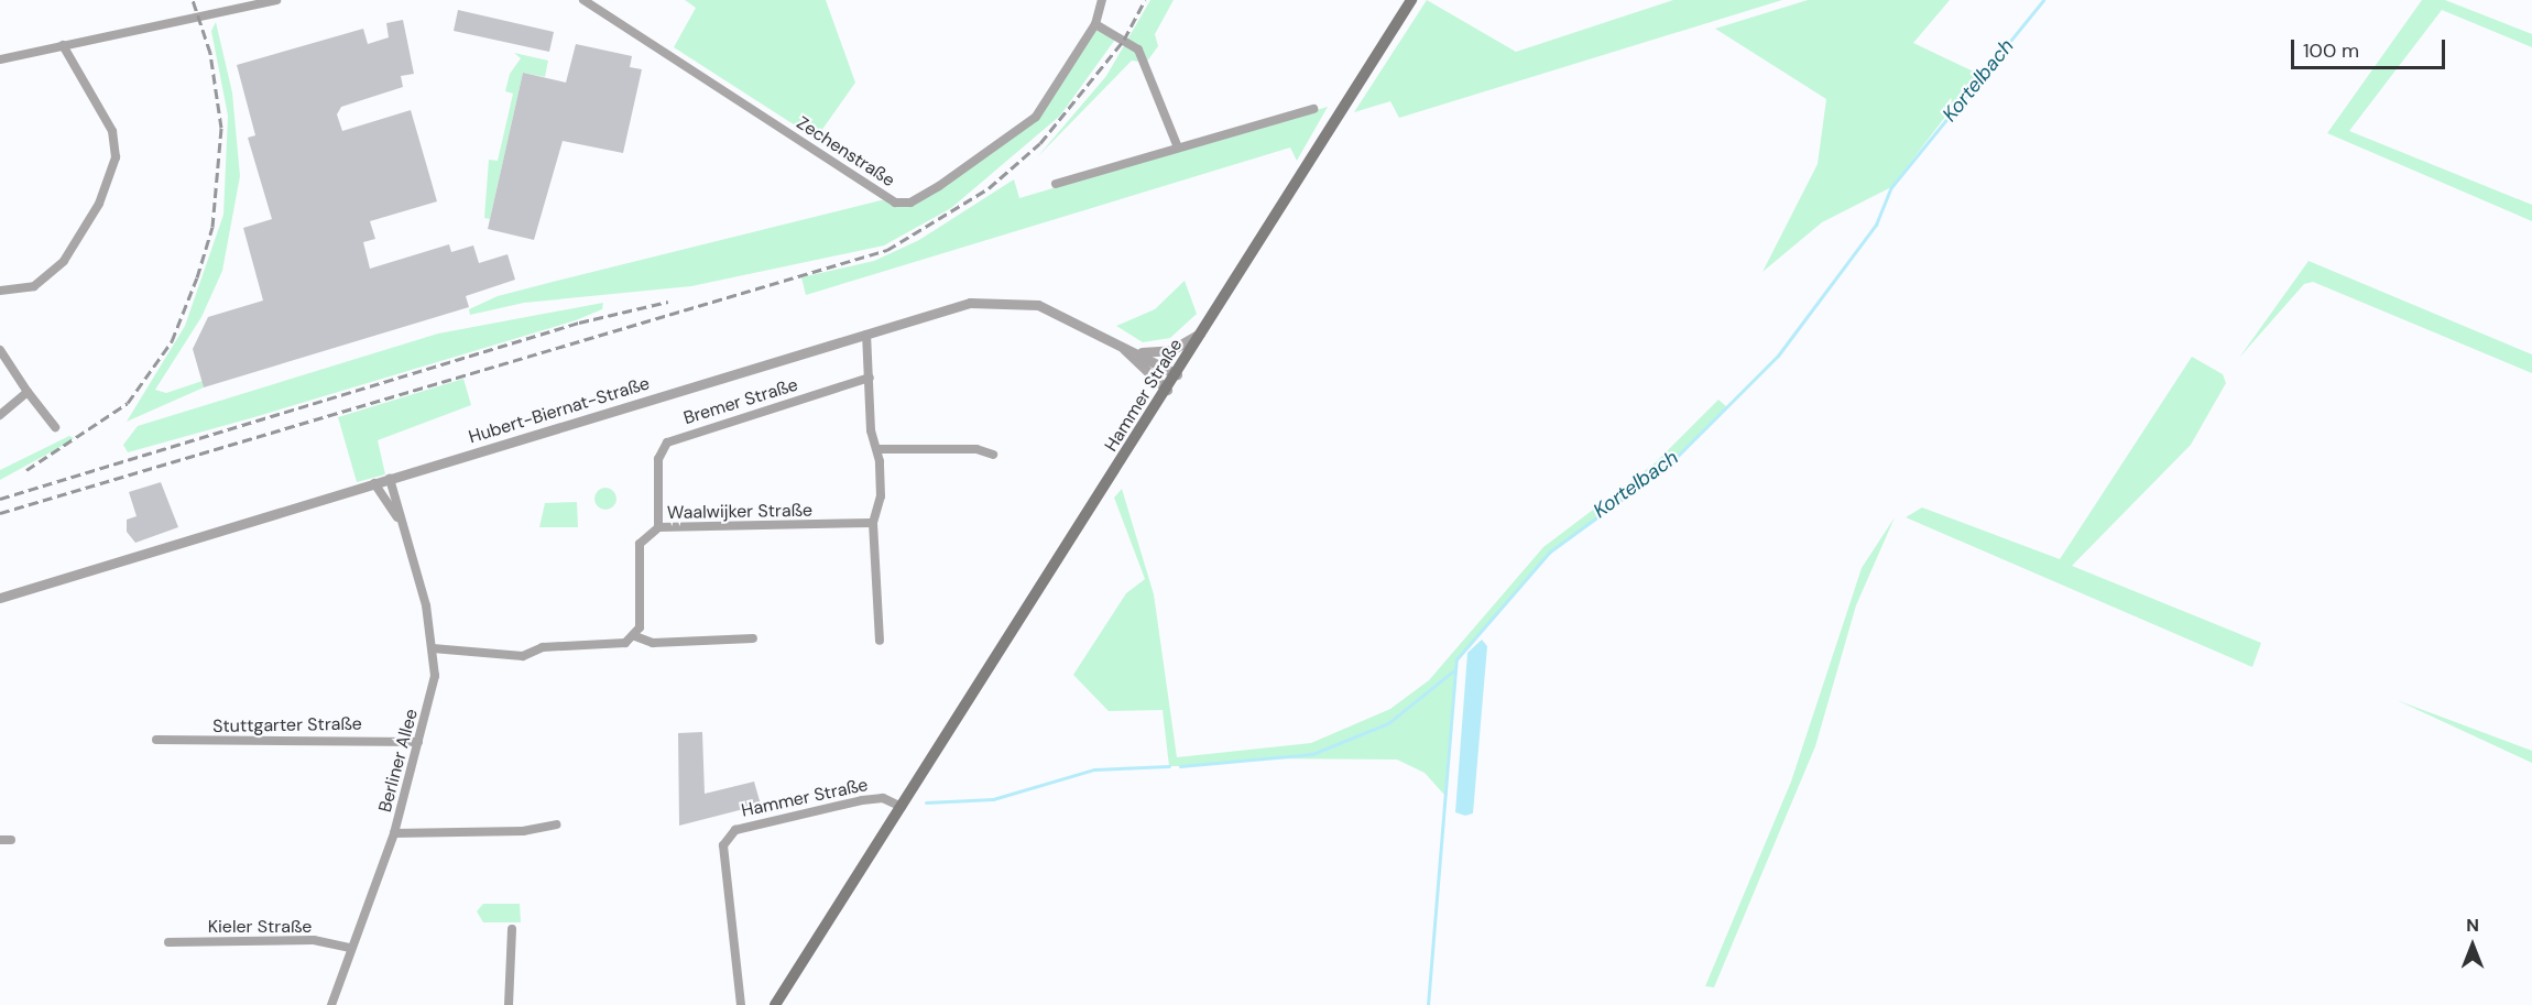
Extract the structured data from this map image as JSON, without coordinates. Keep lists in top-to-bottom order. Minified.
{"streets":{"main road":["Hammer Straße"],"street":["Zechenstraße","Bremer Straße","Hubert-Biernat-Straße","Waalwijker Straße","Stuttgarter Straße","Berliner Allee","Kieler Straße"]},"crossings":[["Hammer Straße","Hubert-Biernat-Straße"],["Bremer Straße","Waalwijker Straße"],["Hubert-Biernat-Straße","Berliner Allee"],["Stuttgarter Straße","Berliner Allee"],["Berliner Allee","Kieler Straße"]],"water":["Kortelbach"],"scale_bar":"100 m","north":"top"}
